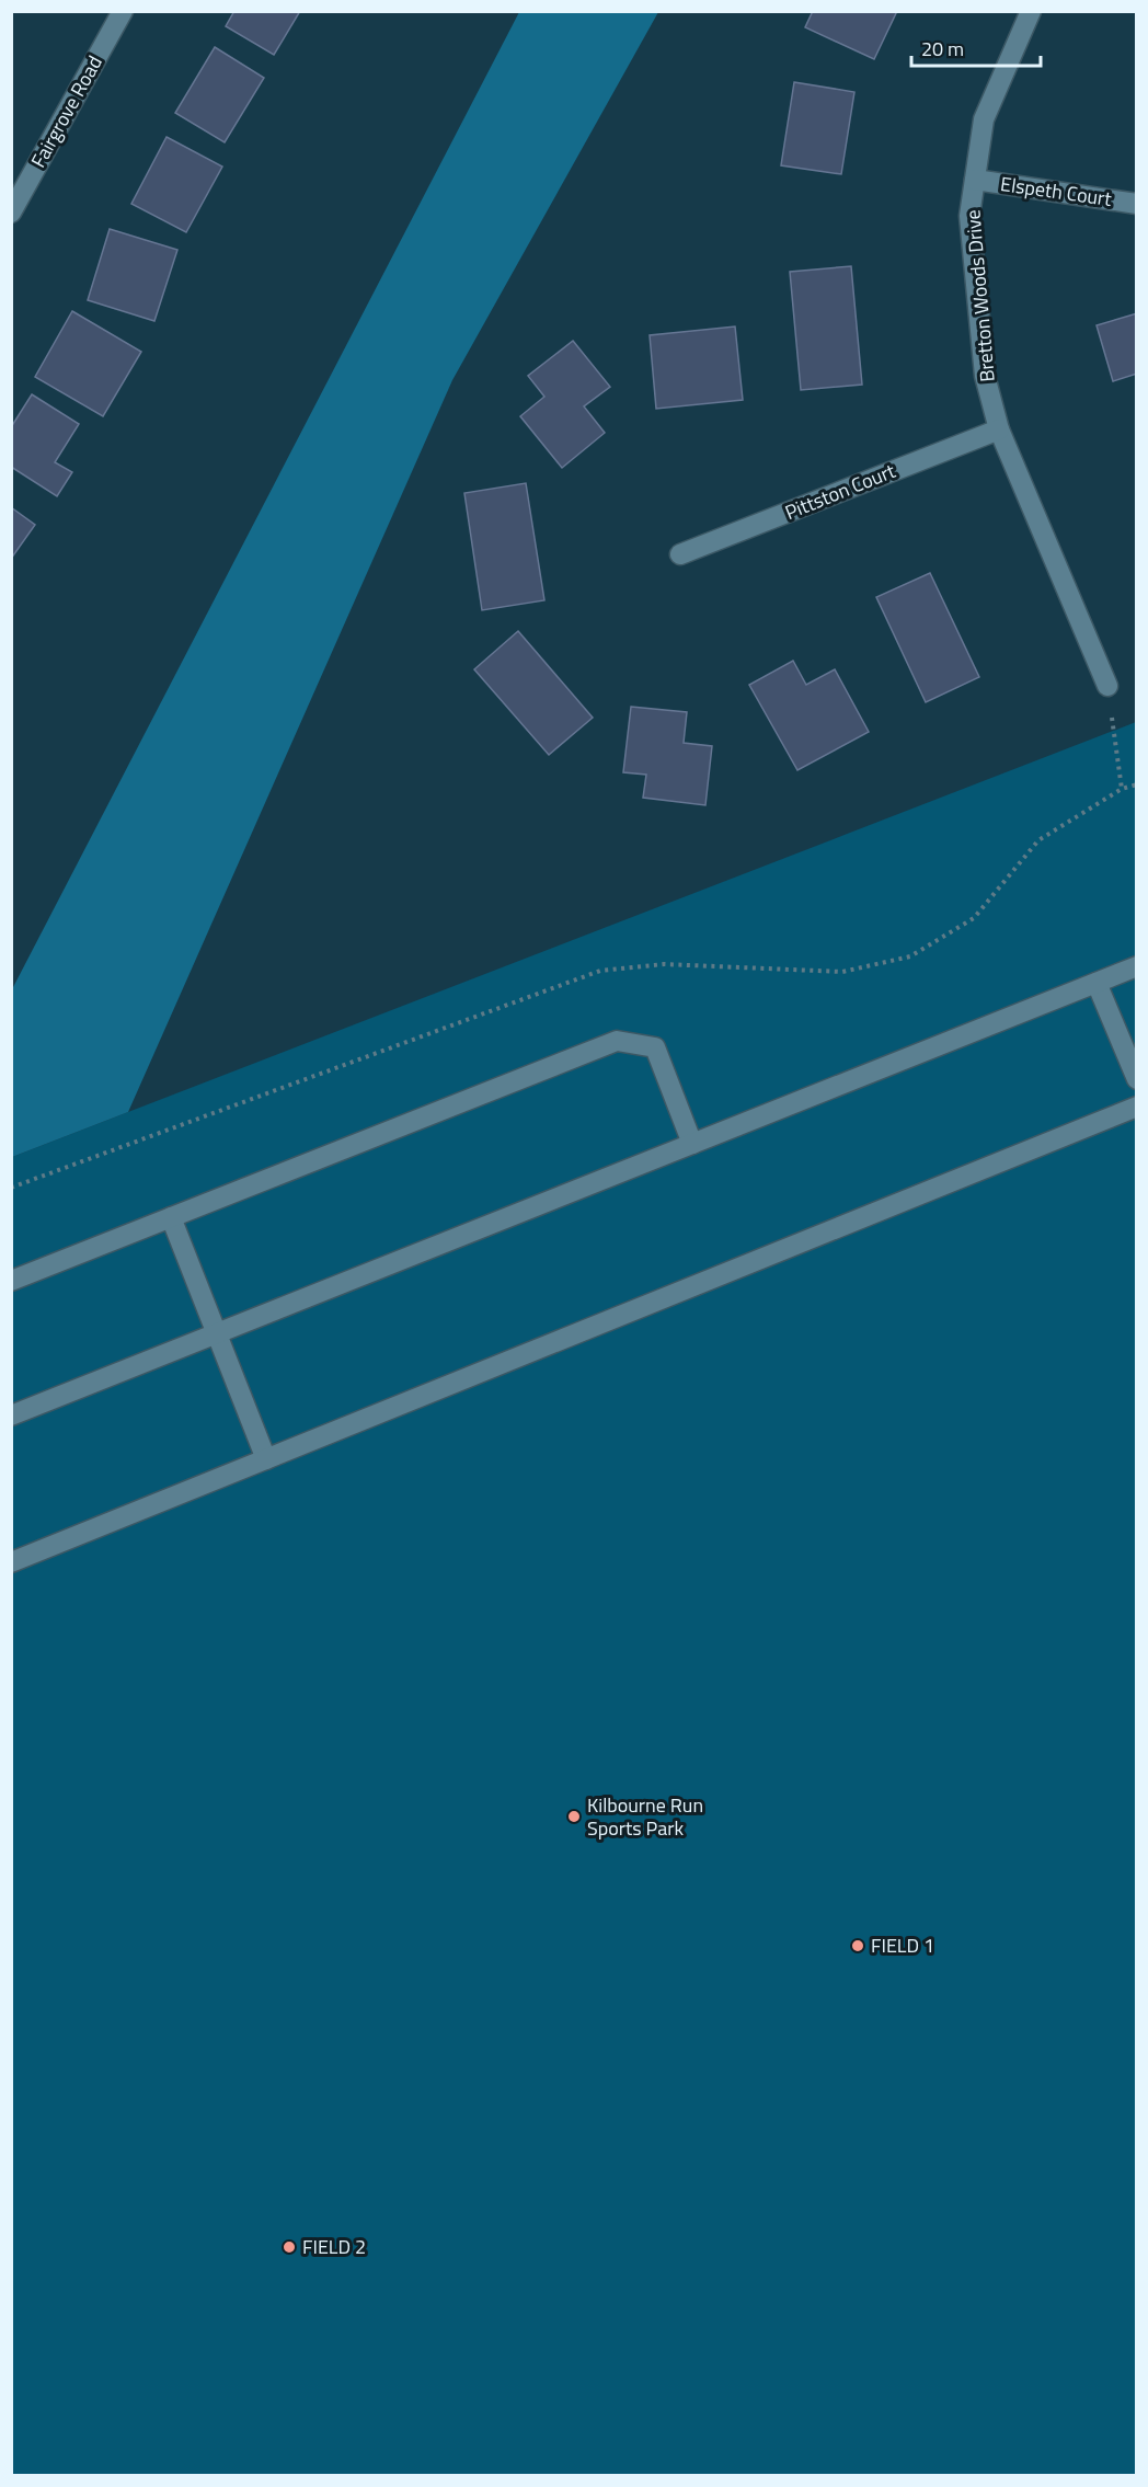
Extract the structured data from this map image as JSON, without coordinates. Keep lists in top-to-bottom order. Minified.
{"streets":{"street":["Fairgrove Road","Elspeth Court","Bretton Woods Drive","Pittston Court"]},"crossings":[["Elspeth Court","Bretton Woods Drive"],["Bretton Woods Drive","Pittston Court"]],"places":["Kilbourne Run Sports Park","FIELD 1","FIELD 2"],"scale_bar":"20 m"}
